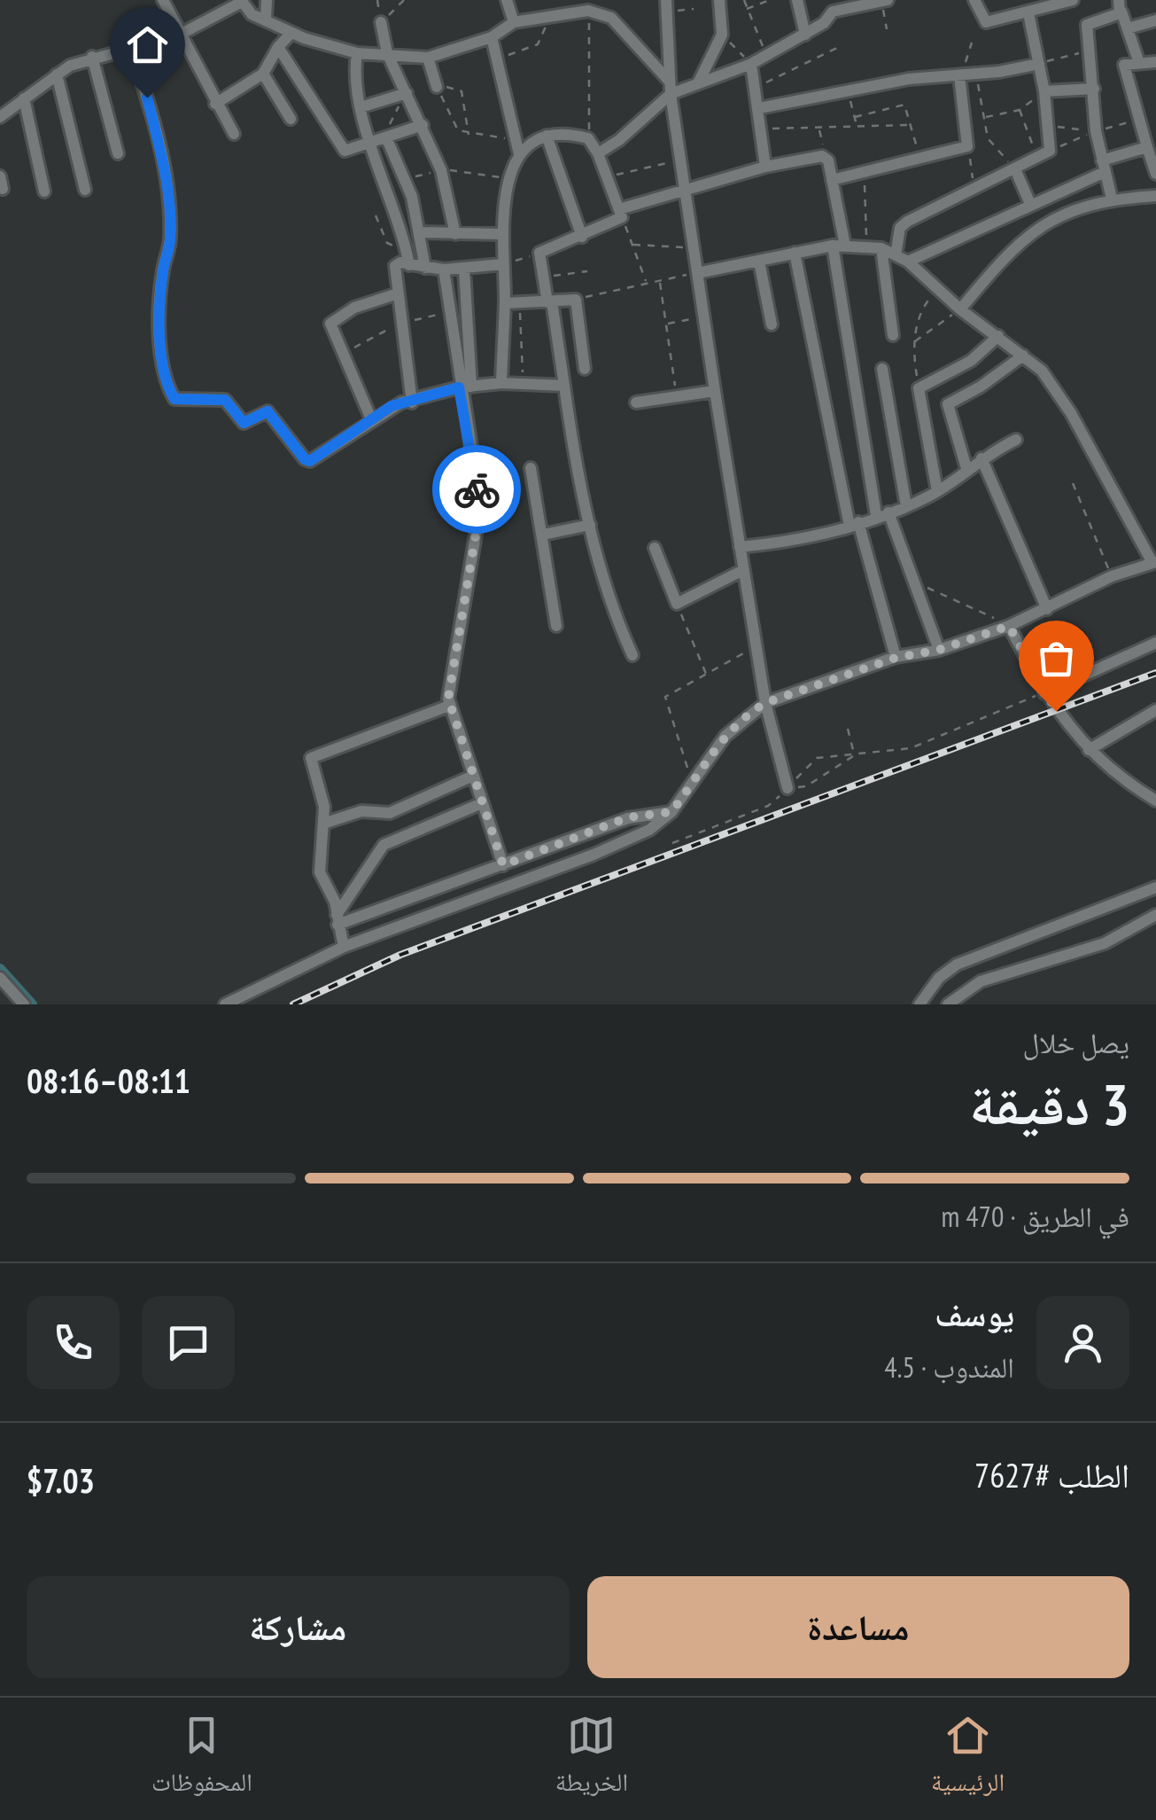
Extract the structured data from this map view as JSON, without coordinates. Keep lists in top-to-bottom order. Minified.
{"page":{"heading":["3 دقيقة","يصل خلال","08:11–08:16"],"panel":["يوسف","المندوب · 4.5","الطلب #7627","$7.03"],"bar":"في الطريق · 470 m","buttons":["مساعدة","مشاركة"],"tabs":["الرئيسية","الخريطة","المحفوظات"]}}
